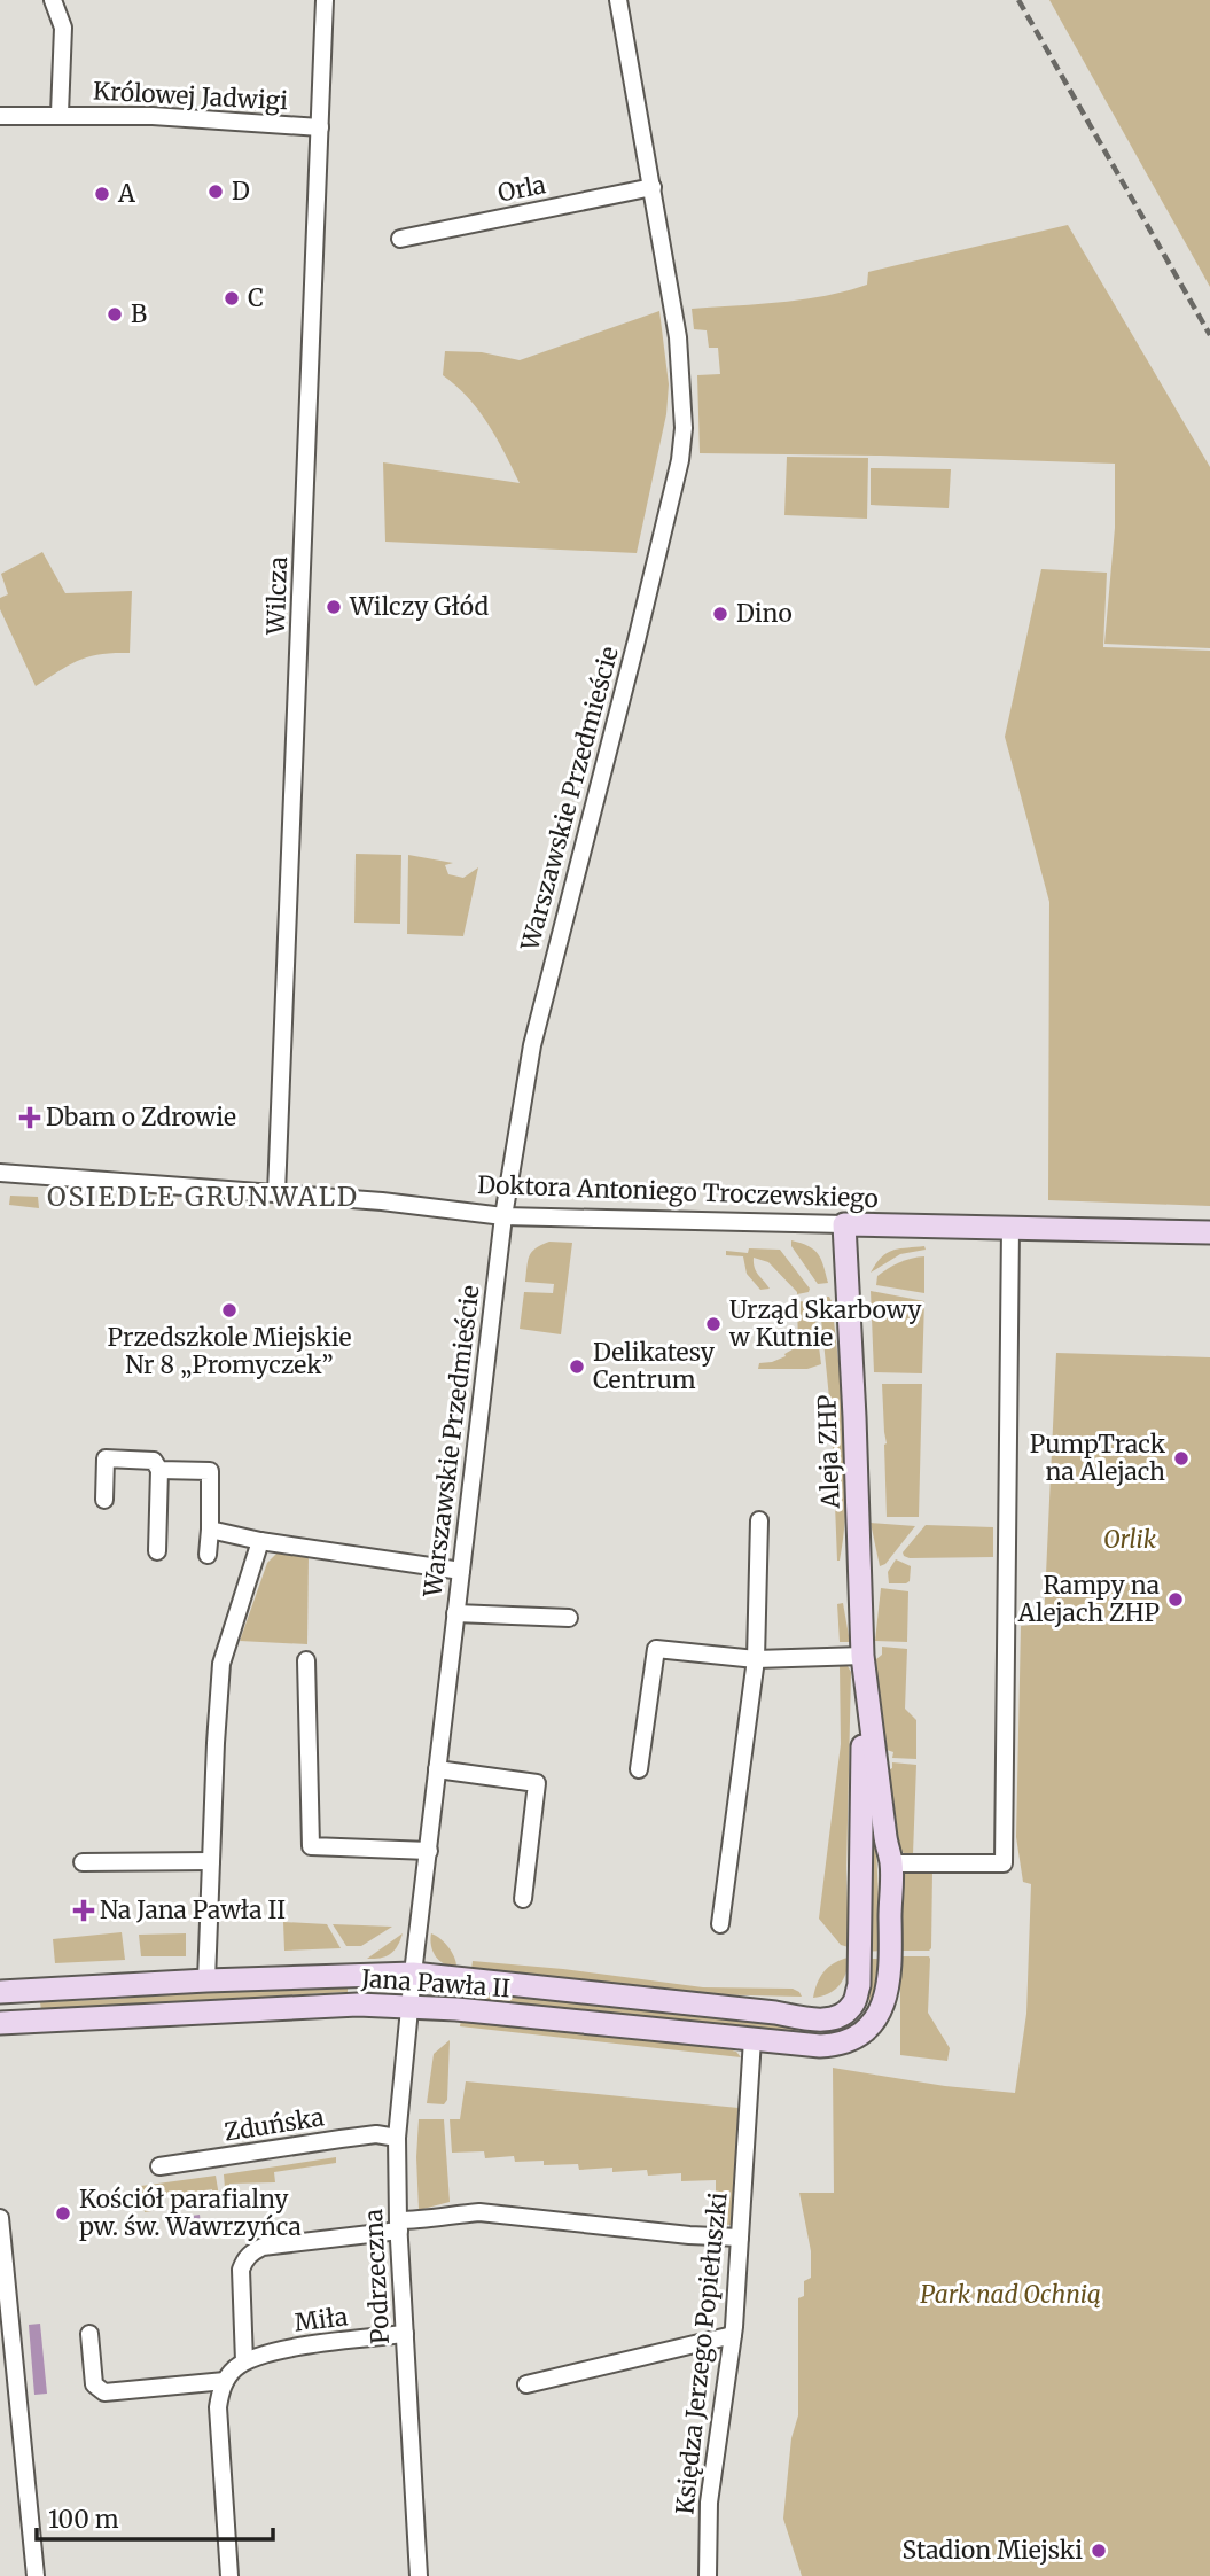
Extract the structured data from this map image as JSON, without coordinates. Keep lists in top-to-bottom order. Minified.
{"streets":{"street":["Królowej Jadwigi","Orla","Wilcza","Warszawskie Przedmieście","Doktora Antoniego Troczewskiego","Aleja ZHP","Jana Pawła II","Zduńska","Podrzeczna","Miła","Księdza Jerzego Popiełuszki"]},"crossings":[["Królowej Jadwigi","Wilcza"],["Orla","Warszawskie Przedmieście"],["Wilcza","Doktora Antoniego Troczewskiego"],["Warszawskie Przedmieście","Doktora Antoniego Troczewskiego"],["Warszawskie Przedmieście","Jana Pawła II"],["Warszawskie Przedmieście","Podrzeczna"],["Doktora Antoniego Troczewskiego","Aleja ZHP"],["Aleja ZHP","Jana Pawła II"],["Jana Pawła II","Podrzeczna"],["Jana Pawła II","Księdza Jerzego Popiełuszki"],["Zduńska","Podrzeczna"],["Podrzeczna","Miła"]],"districts":["OSIEDLE GRUNWALD"],"parks":["Orlik","Park nad Ochnią"],"places":{"other":["D","A","C","B","Wilczy Głód","Dino","Przedszkole Miejskie Nr 8 „Promyczek”","Urząd Skarbowy w Kutnie","Delikatesy Centrum","PumpTrack na Alejach","Rampy na Alejach ZHP","Kościół parafialny pw. św. Wawrzyńca","Stadion Miejski"],"health":["Dbam o Zdrowie","Na Jana Pawła II"]},"scale_bar":"100 m"}
